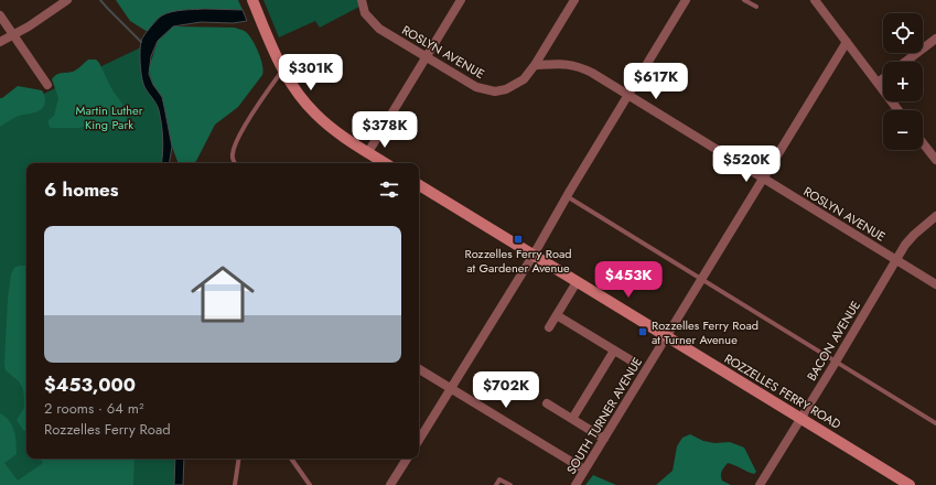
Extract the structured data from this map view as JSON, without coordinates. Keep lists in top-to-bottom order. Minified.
{"streets":{"street":["ROSLYN AVENUE","BACON AVENUE","ROZZELLES FERRY ROAD","SOUTH TURNER AVENUE"]},"crossings":[["ROSLYN AVENUE","BACON AVENUE"],["ROSLYN AVENUE","SOUTH TURNER AVENUE"],["BACON AVENUE","ROZZELLES FERRY ROAD"],["ROZZELLES FERRY ROAD","SOUTH TURNER AVENUE"]],"parks":["Martin Luther King Park"],"places":{"transit":["Rozzelles Ferry Road at Gardener Avenue","Rozzelles Ferry Road at Turner Avenue"]},"page":{"map_buttons":["+","−"],"price":["$301K","$617K","$378K","$520K","$453K","$702K"],"heading":"6 homes","list":[{"name":"$453,000","note":"2 rooms · 64 m² · Rozzelles Ferry Road"}]}}
